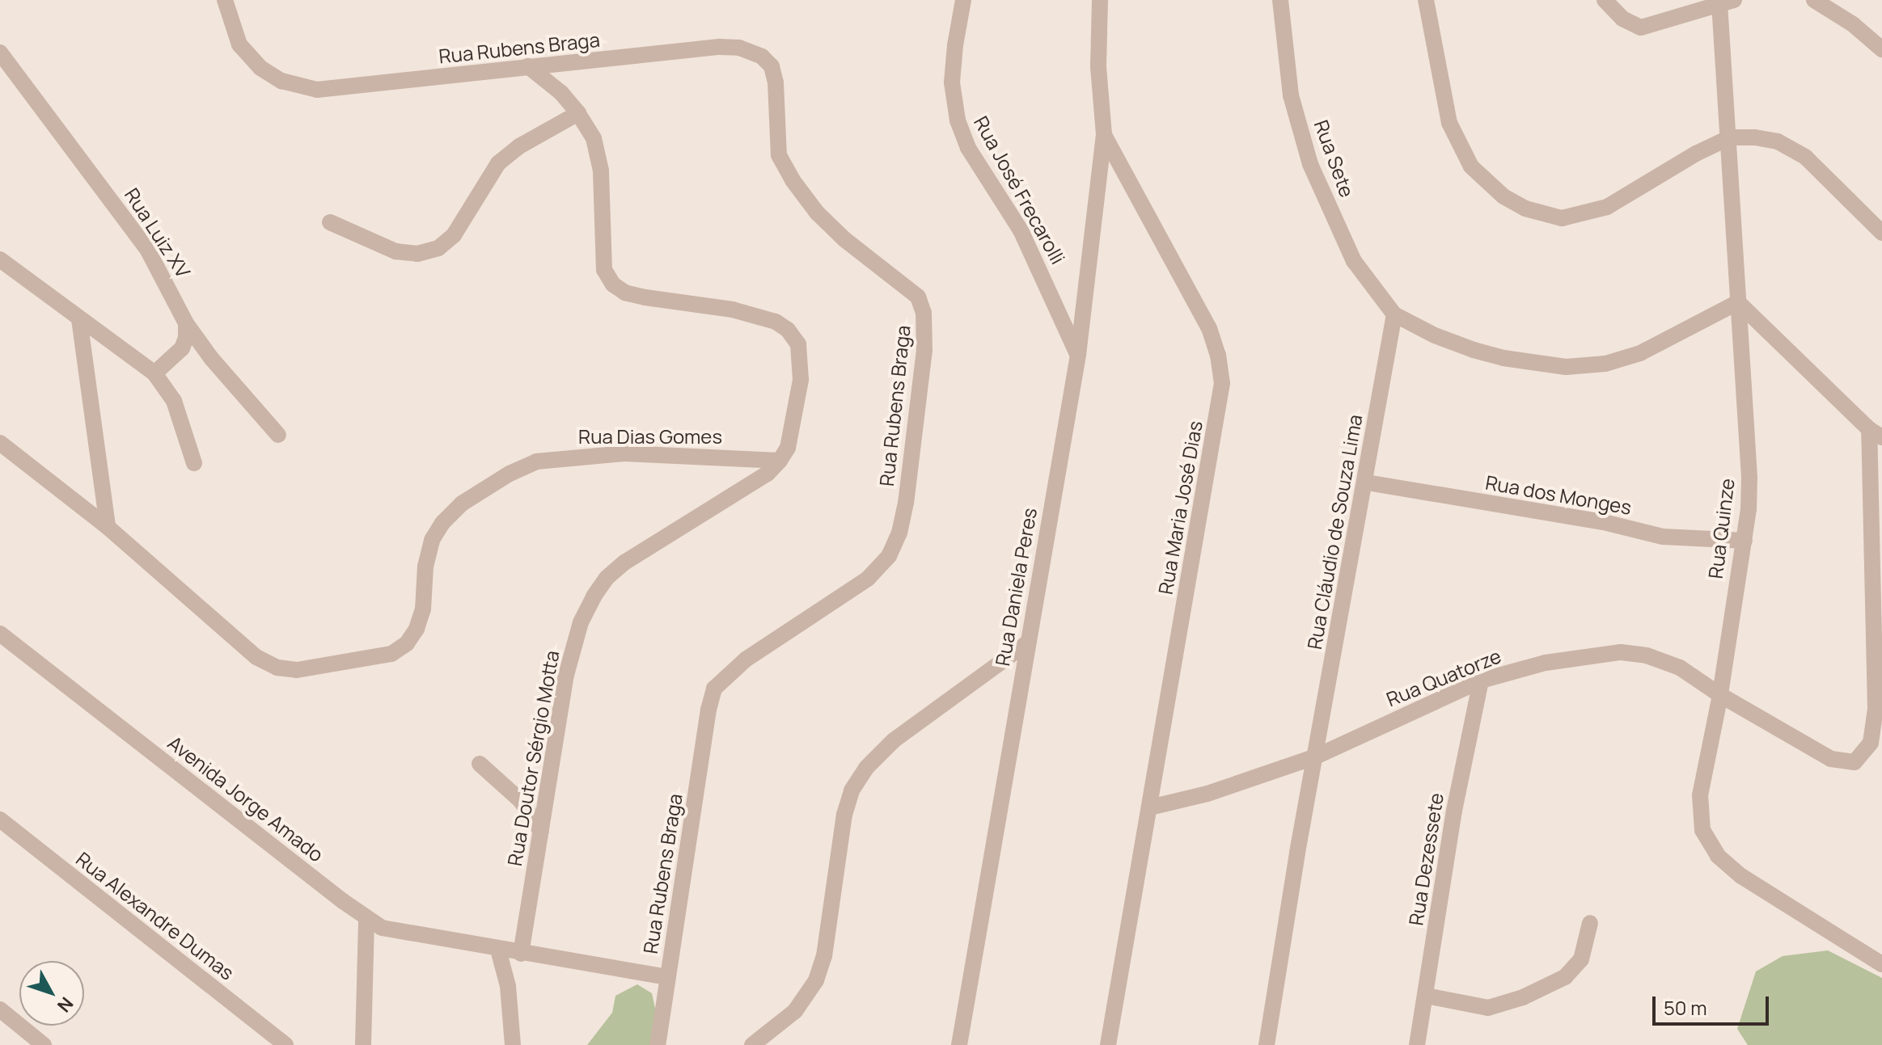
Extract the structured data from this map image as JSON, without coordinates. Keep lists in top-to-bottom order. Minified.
{"streets":{"street":["Rua Rubens Braga","Rua Sete","Rua José Frecarolli","Rua Luiz XV","Rua Dias Gomes","Rua dos Monges","Rua Maria José Dias","Rua Quinze","Rua Cláudio de Souza Lima","Rua Daniela Peres","Rua Quatorze","Rua Doutor Sérgio Motta","Avenida Jorge Amado","Rua Dezessete","Rua Alexandre Dumas"]},"crossings":[["Rua Rubens Braga","Rua Doutor Sérgio Motta"],["Rua Rubens Braga","Avenida Jorge Amado"],["Rua Sete","Rua Cláudio de Souza Lima"],["Rua José Frecarolli","Rua Daniela Peres"],["Rua Dias Gomes","Rua Doutor Sérgio Motta"],["Rua dos Monges","Rua Quinze"],["Rua dos Monges","Rua Cláudio de Souza Lima"],["Rua Maria José Dias","Rua Daniela Peres"],["Rua Maria José Dias","Rua Quatorze"],["Rua Quinze","Rua Quatorze"],["Rua Cláudio de Souza Lima","Rua Quatorze"],["Rua Quatorze","Rua Dezessete"],["Rua Doutor Sérgio Motta","Avenida Jorge Amado"]],"scale_bar":"50 m","north":"bottom right"}
